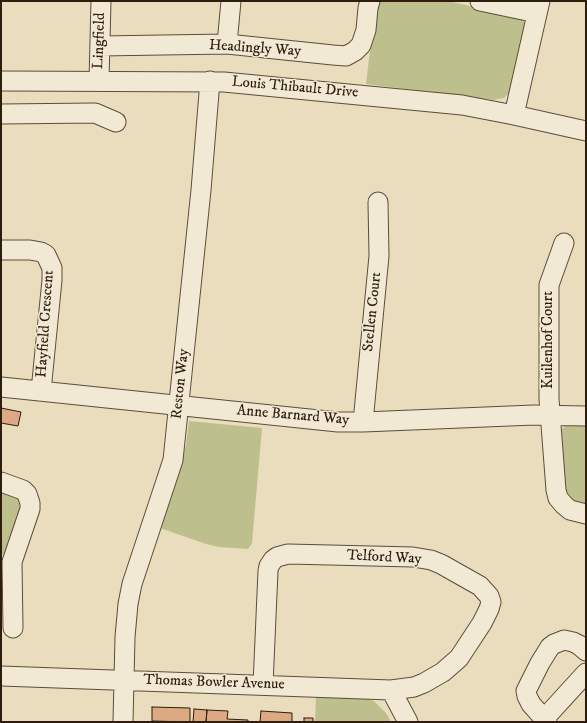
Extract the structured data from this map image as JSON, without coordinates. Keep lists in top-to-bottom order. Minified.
{"streets":{"street":["Lingfield","Headingly Way","Louis Thibault Drive","Stellen Court","Hayfield Crescent","Kuilenhof Court","Reston Way","Anne Barnard Way","Telford Way","Thomas Bowler Avenue"]},"crossings":[["Lingfield","Headingly Way"],["Lingfield","Louis Thibault Drive"],["Louis Thibault Drive","Reston Way"],["Stellen Court","Anne Barnard Way"],["Hayfield Crescent","Anne Barnard Way"],["Kuilenhof Court","Anne Barnard Way"],["Reston Way","Anne Barnard Way"],["Reston Way","Thomas Bowler Avenue"],["Telford Way","Thomas Bowler Avenue"]]}
